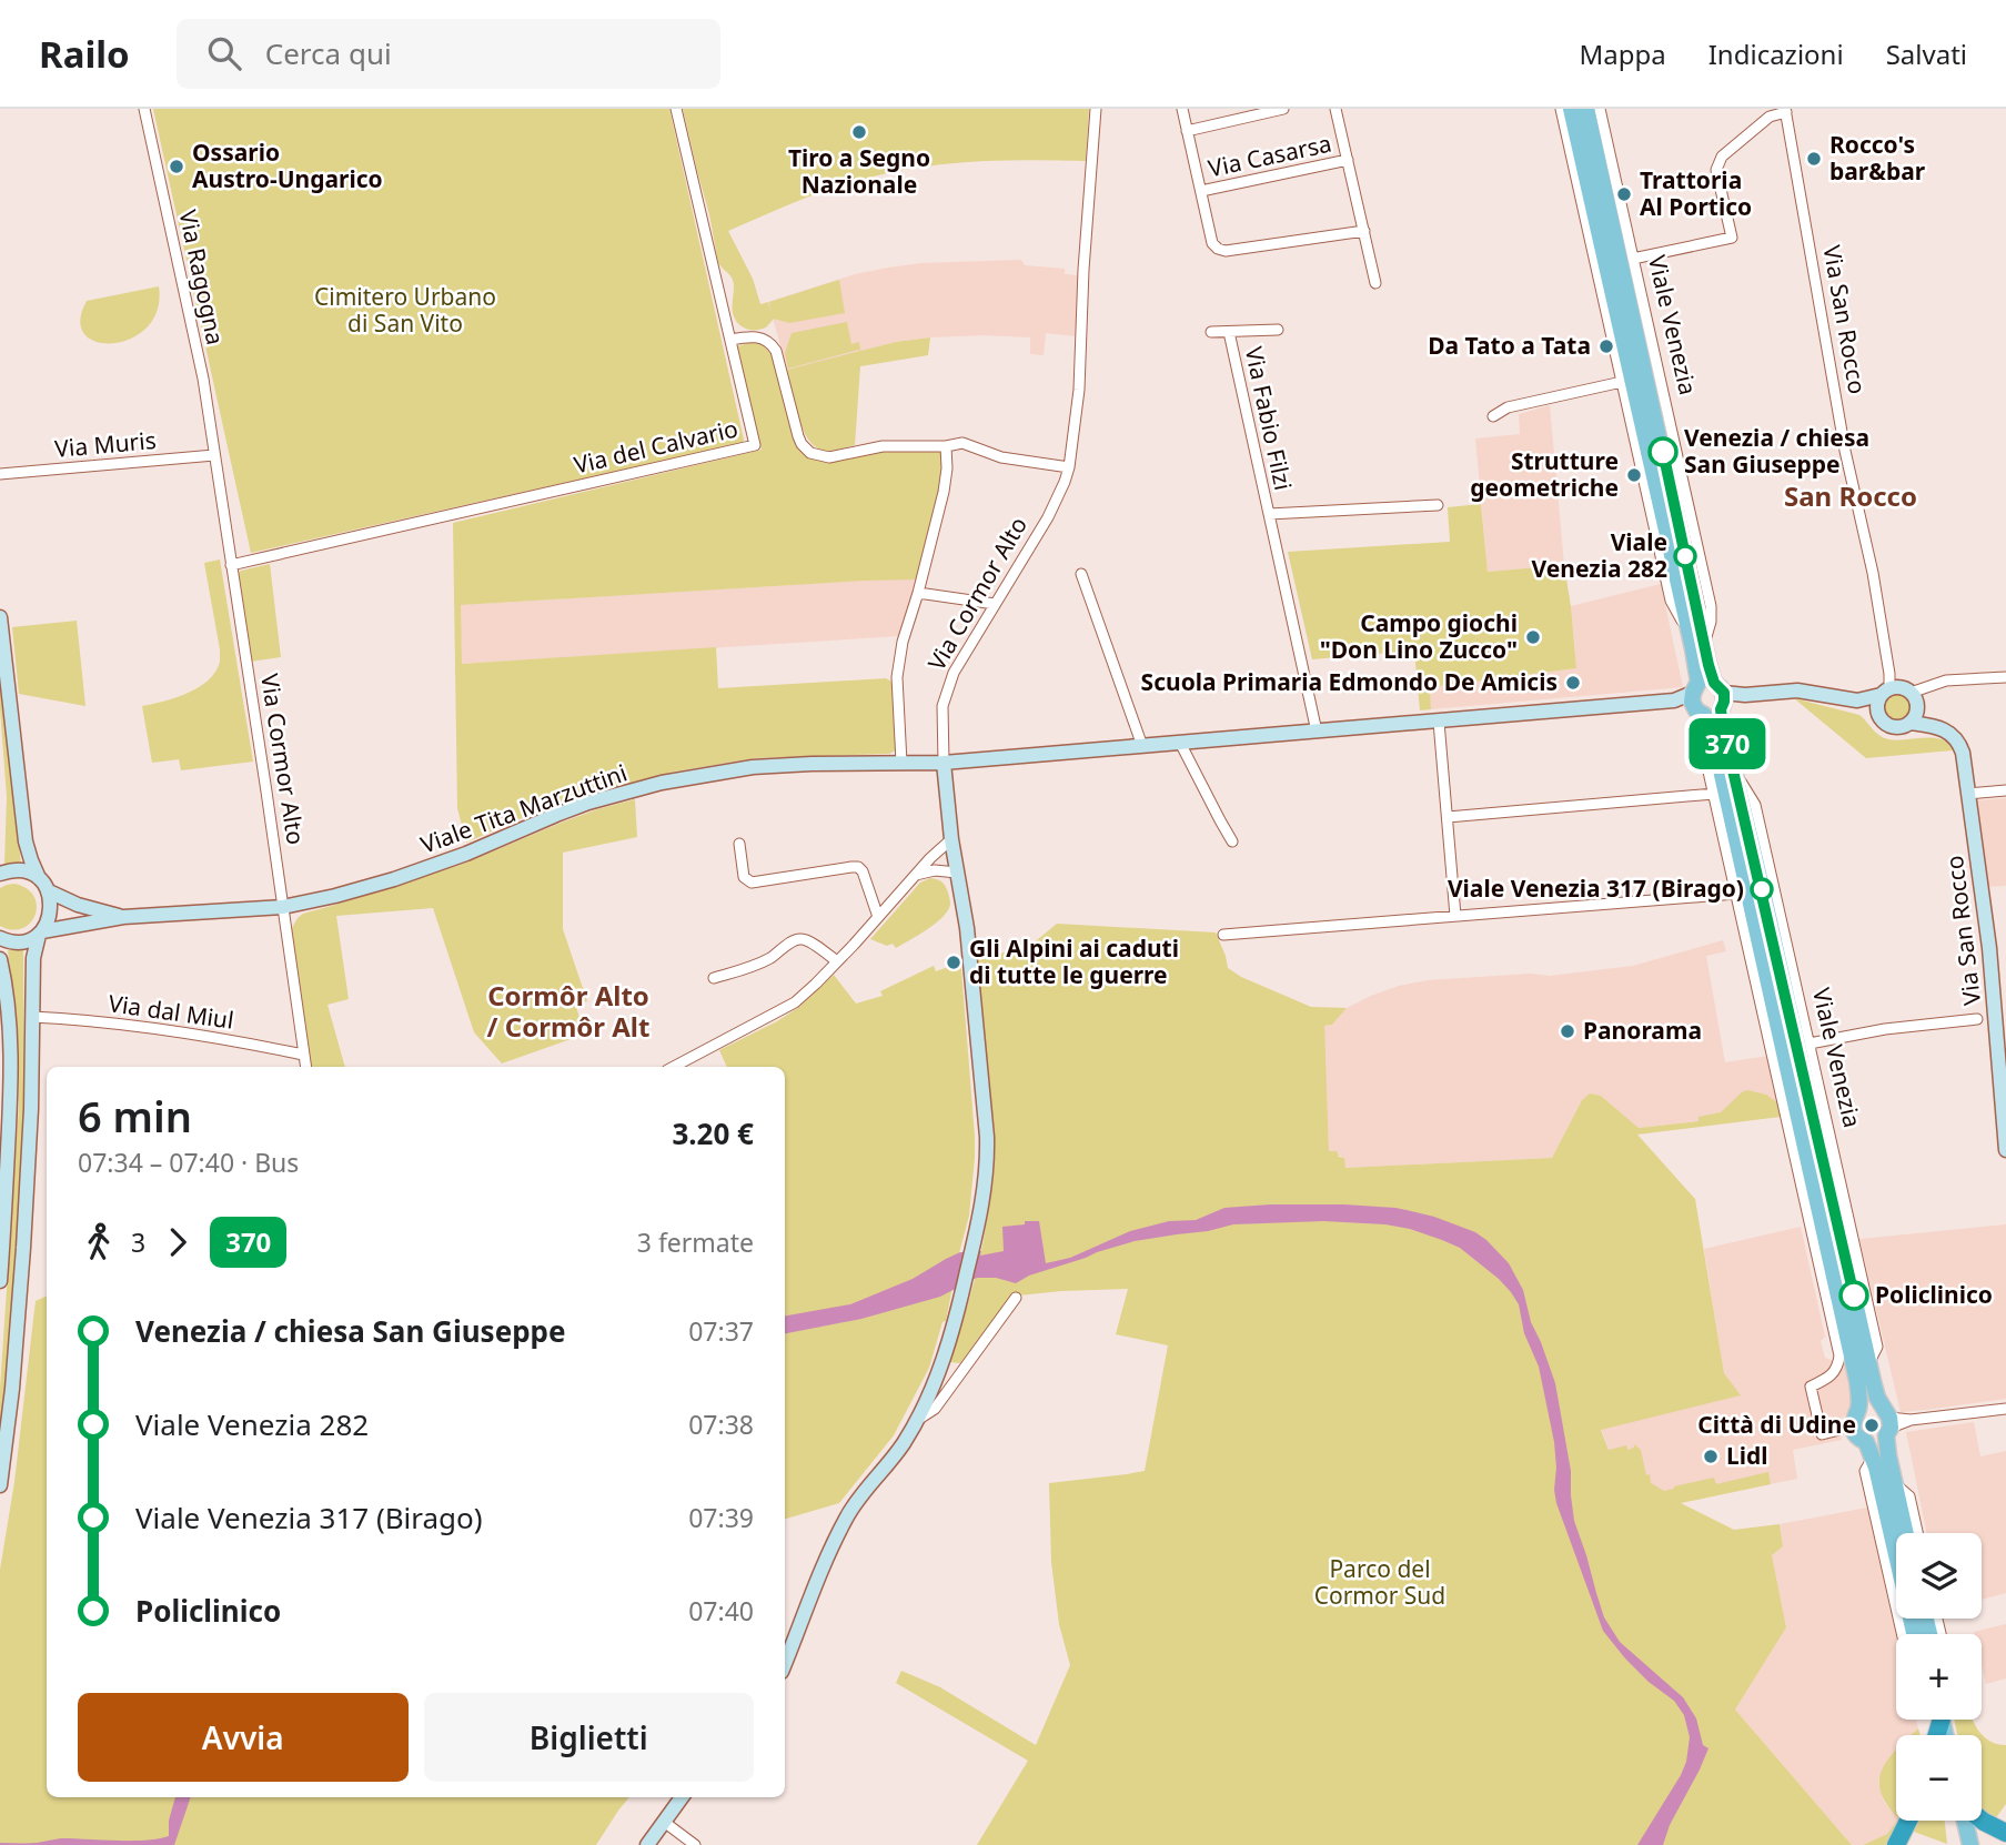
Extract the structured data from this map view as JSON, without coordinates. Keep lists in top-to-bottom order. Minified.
{"streets":{"main road":["Viale Venezia"],"street":["Via Casarsa","Via Ragogna","Via San Rocco","Via Fabio Filzi","Via Muris","Via del Calvario","Via Cormor Alto","Viale Tita Marzuttini","Via dal Miul"]},"crossings":[["Via Ragogna","Via Muris"],["Via Ragogna","Via Cormor Alto"],["Viale Venezia","Viale Tita Marzuttini"],["Via Fabio Filzi","Viale Tita Marzuttini"],["Via Muris","Via Cormor Alto"],["Via del Calvario","Via Cormor Alto"],["Via Cormor Alto","Viale Tita Marzuttini"],["Via Cormor Alto","Via dal Miul"]],"districts":["San Rocco","Cormôr Alto / Cormôr Alt"],"parks":["Cimitero Urbano di San Vito","Parco del Cormor Sud"],"places":["Tiro a Segno Nazionale","Rocco's bar&bar","Ossario Austro-Ungarico","Trattoria Al Portico","Da Tato a Tata","Venezia / chiesa San Giuseppe","Strutture geometriche","Viale Venezia 282","Campo giochi \"Don Lino Zucco\"","Scuola Primaria Edmondo De Amicis","Viale Venezia 317 (Birago)","Gli Alpini ai caduti di tutte le guerre","Panorama","Policlinico","Città di Udine","Lidl"],"lines":["bus line 370"],"page":{"header":"Railo","search":"Cerca qui","nav":["Mappa","Indicazioni","Salvati"],"on_map":"370","heading":["6 min","07:34 – 07:40 · Bus","3.20 €"],"legs":["3","370","3 fermate"],"list":[{"name":"Venezia / chiesa San Giuseppe","value":"07:37"},{"name":"Viale Venezia 282","value":"07:38"},{"name":"Viale Venezia 317 (Birago)","value":"07:39"},{"name":"Policlinico","value":"07:40"}],"map_buttons":["+","−"],"buttons":["Avvia","Biglietti"]}}
